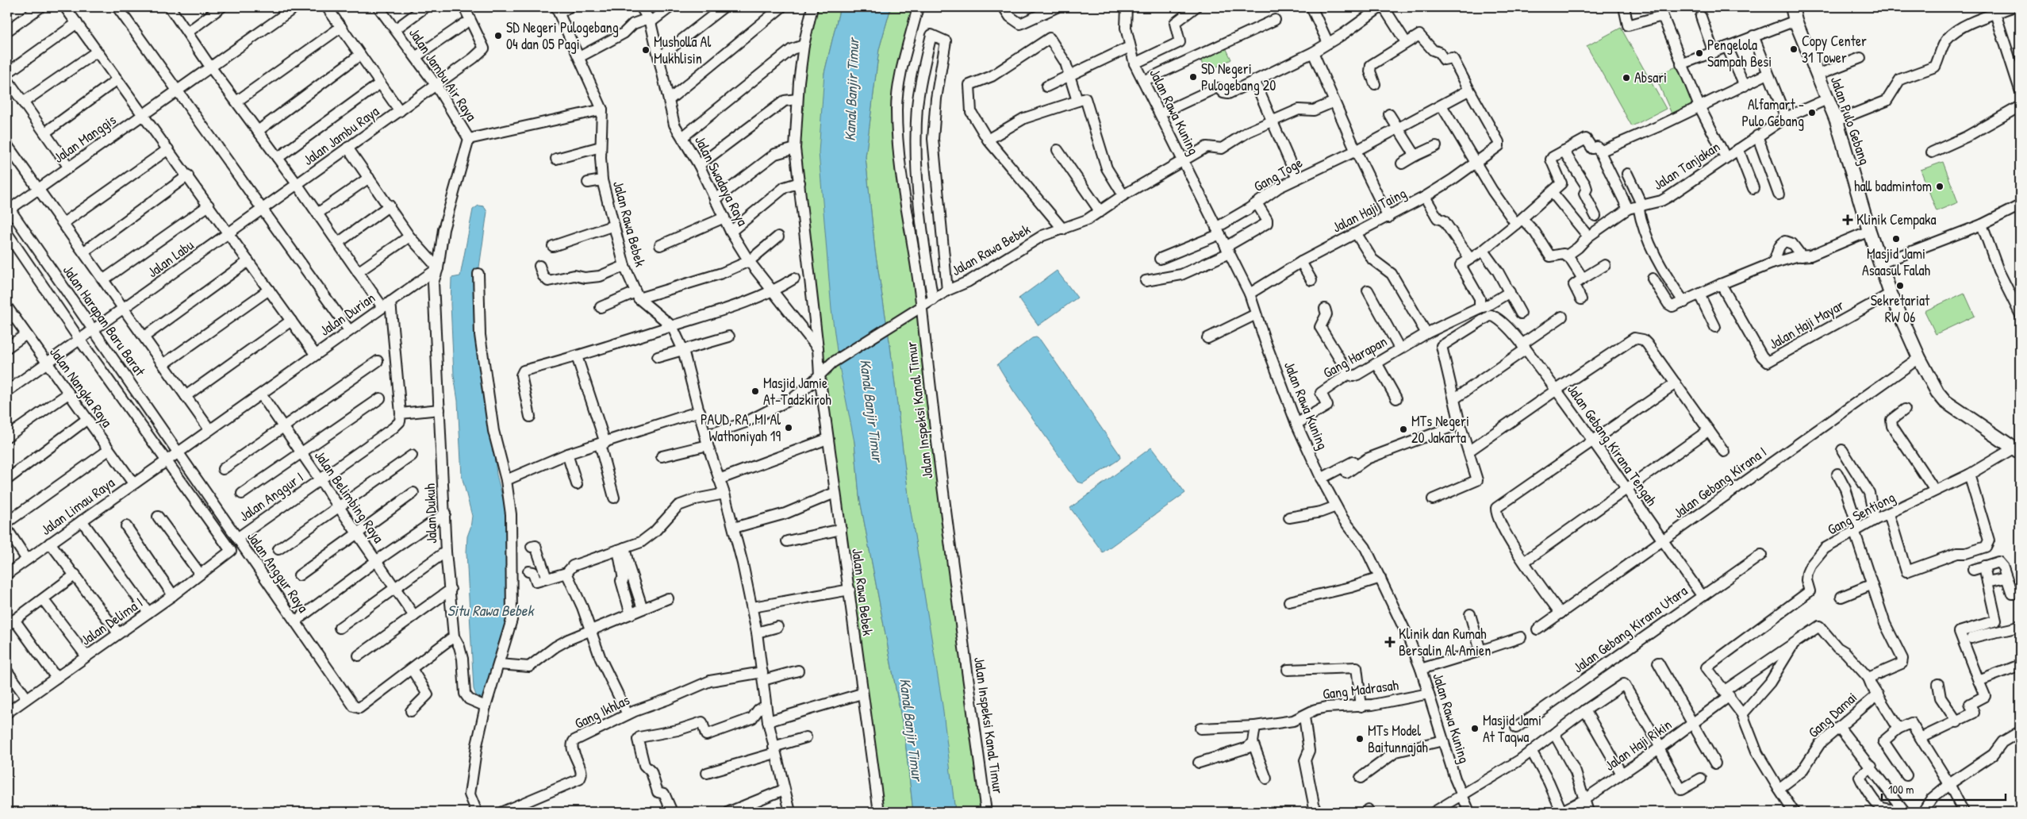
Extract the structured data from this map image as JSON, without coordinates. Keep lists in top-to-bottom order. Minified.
{"streets":{"main road":["Jalan Pulo Gebang"],"street":["Jalan Jambu Air Raya","Jalan Rawa Kuning","Jalan Jambu Raya","Jalan Manggis","Jalan Tanjakan","Gang Toge","Jalan Swadaya Raya","Jalan Haji Taing","Jalan Rawa Bebek","Jalan Labu","Jalan Durian","Jalan Harapan Baru Barat","Jalan Haji Mayar","Gang Harapan","Jalan Nangka Raya","Jalan Inspeksi Kanal Timur","Jalan Gebang Kirana Tengah","Jalan Gebang Kirana I","Jalan Anggur I","Jalan Belimbing Raya","Jalan Limau Raya","Jalan Dukuh","Gang Sentiong","Jalan Anggur Raya","Jalan Delima I","Jalan Gebang Kirana Utara","Gang Madrasah","Gang Ikhlas","Gang Damai","Jalan Haji Rikin"]},"crossings":[["Jalan Jambu Air Raya","Jalan Jambu Raya"],["Jalan Rawa Kuning","Gang Toge"],["Jalan Rawa Kuning","Jalan Haji Taing"],["Jalan Rawa Kuning","Jalan Rawa Bebek"],["Jalan Rawa Kuning","Gang Harapan"],["Jalan Rawa Kuning","Gang Madrasah"],["Jalan Pulo Gebang","Jalan Tanjakan"],["Jalan Pulo Gebang","Jalan Haji Mayar"],["Jalan Pulo Gebang","Jalan Gebang Kirana I"],["Jalan Pulo Gebang","Gang Sentiong"],["Jalan Jambu Raya","Jalan Labu"],["Jalan Manggis","Jalan Harapan Baru Barat"],["Gang Toge","Jalan Haji Taing"],["Jalan Swadaya Raya","Jalan Rawa Bebek"],["Jalan Rawa Bebek","Jalan Inspeksi Kanal Timur"],["Jalan Rawa Bebek","Gang Ikhlas"],["Jalan Labu","Jalan Harapan Baru Barat"],["Jalan Labu","Jalan Nangka Raya"],["Jalan Durian","Jalan Harapan Baru Barat"],["Jalan Durian","Jalan Belimbing Raya"],["Jalan Durian","Jalan Limau Raya"],["Jalan Durian","Jalan Dukuh"],["Jalan Durian","Jalan Anggur Raya"],["Jalan Durian","Jalan Delima I"],["Jalan Harapan Baru Barat","Jalan Anggur Raya"],["Jalan Nangka Raya","Jalan Limau Raya"],["Jalan Gebang Kirana Tengah","Jalan Gebang Kirana I"],["Jalan Gebang Kirana Tengah","Jalan Gebang Kirana Utara"],["Jalan Anggur I","Jalan Belimbing Raya"],["Jalan Anggur I","Jalan Anggur Raya"],["Jalan Limau Raya","Jalan Delima I"],["Gang Sentiong","Gang Damai"],["Gang Sentiong","Jalan Haji Rikin"]],"water":["Kanal Banjir Timur","Situ Rawa Bebek"],"places":{"other":["SD Negeri Pulogebang 04 dan 05 Pagi","Copy Center 31 Tower","Musholla Al Mukhlisin","Pengelola Sampah Besi","SD Negeri Pulogebang 20","Absari","Alfamart - Pulo Gebang","hall badmintom","Masjid Jami Asaasul Falah","Sekretariat RW 06","Masjid Jamie At-Tadzkiroh","PAUD, RA, MI Al Wathoniyah 19","MTs Negeri 20 Jakarta","Masjid Jami At Taqwa","MTs Model Baitunnajah"],"health":["Klinik Cempaka","Klinik dan Rumah Bersalin Al Amien"]},"scale_bar":"100 m"}
